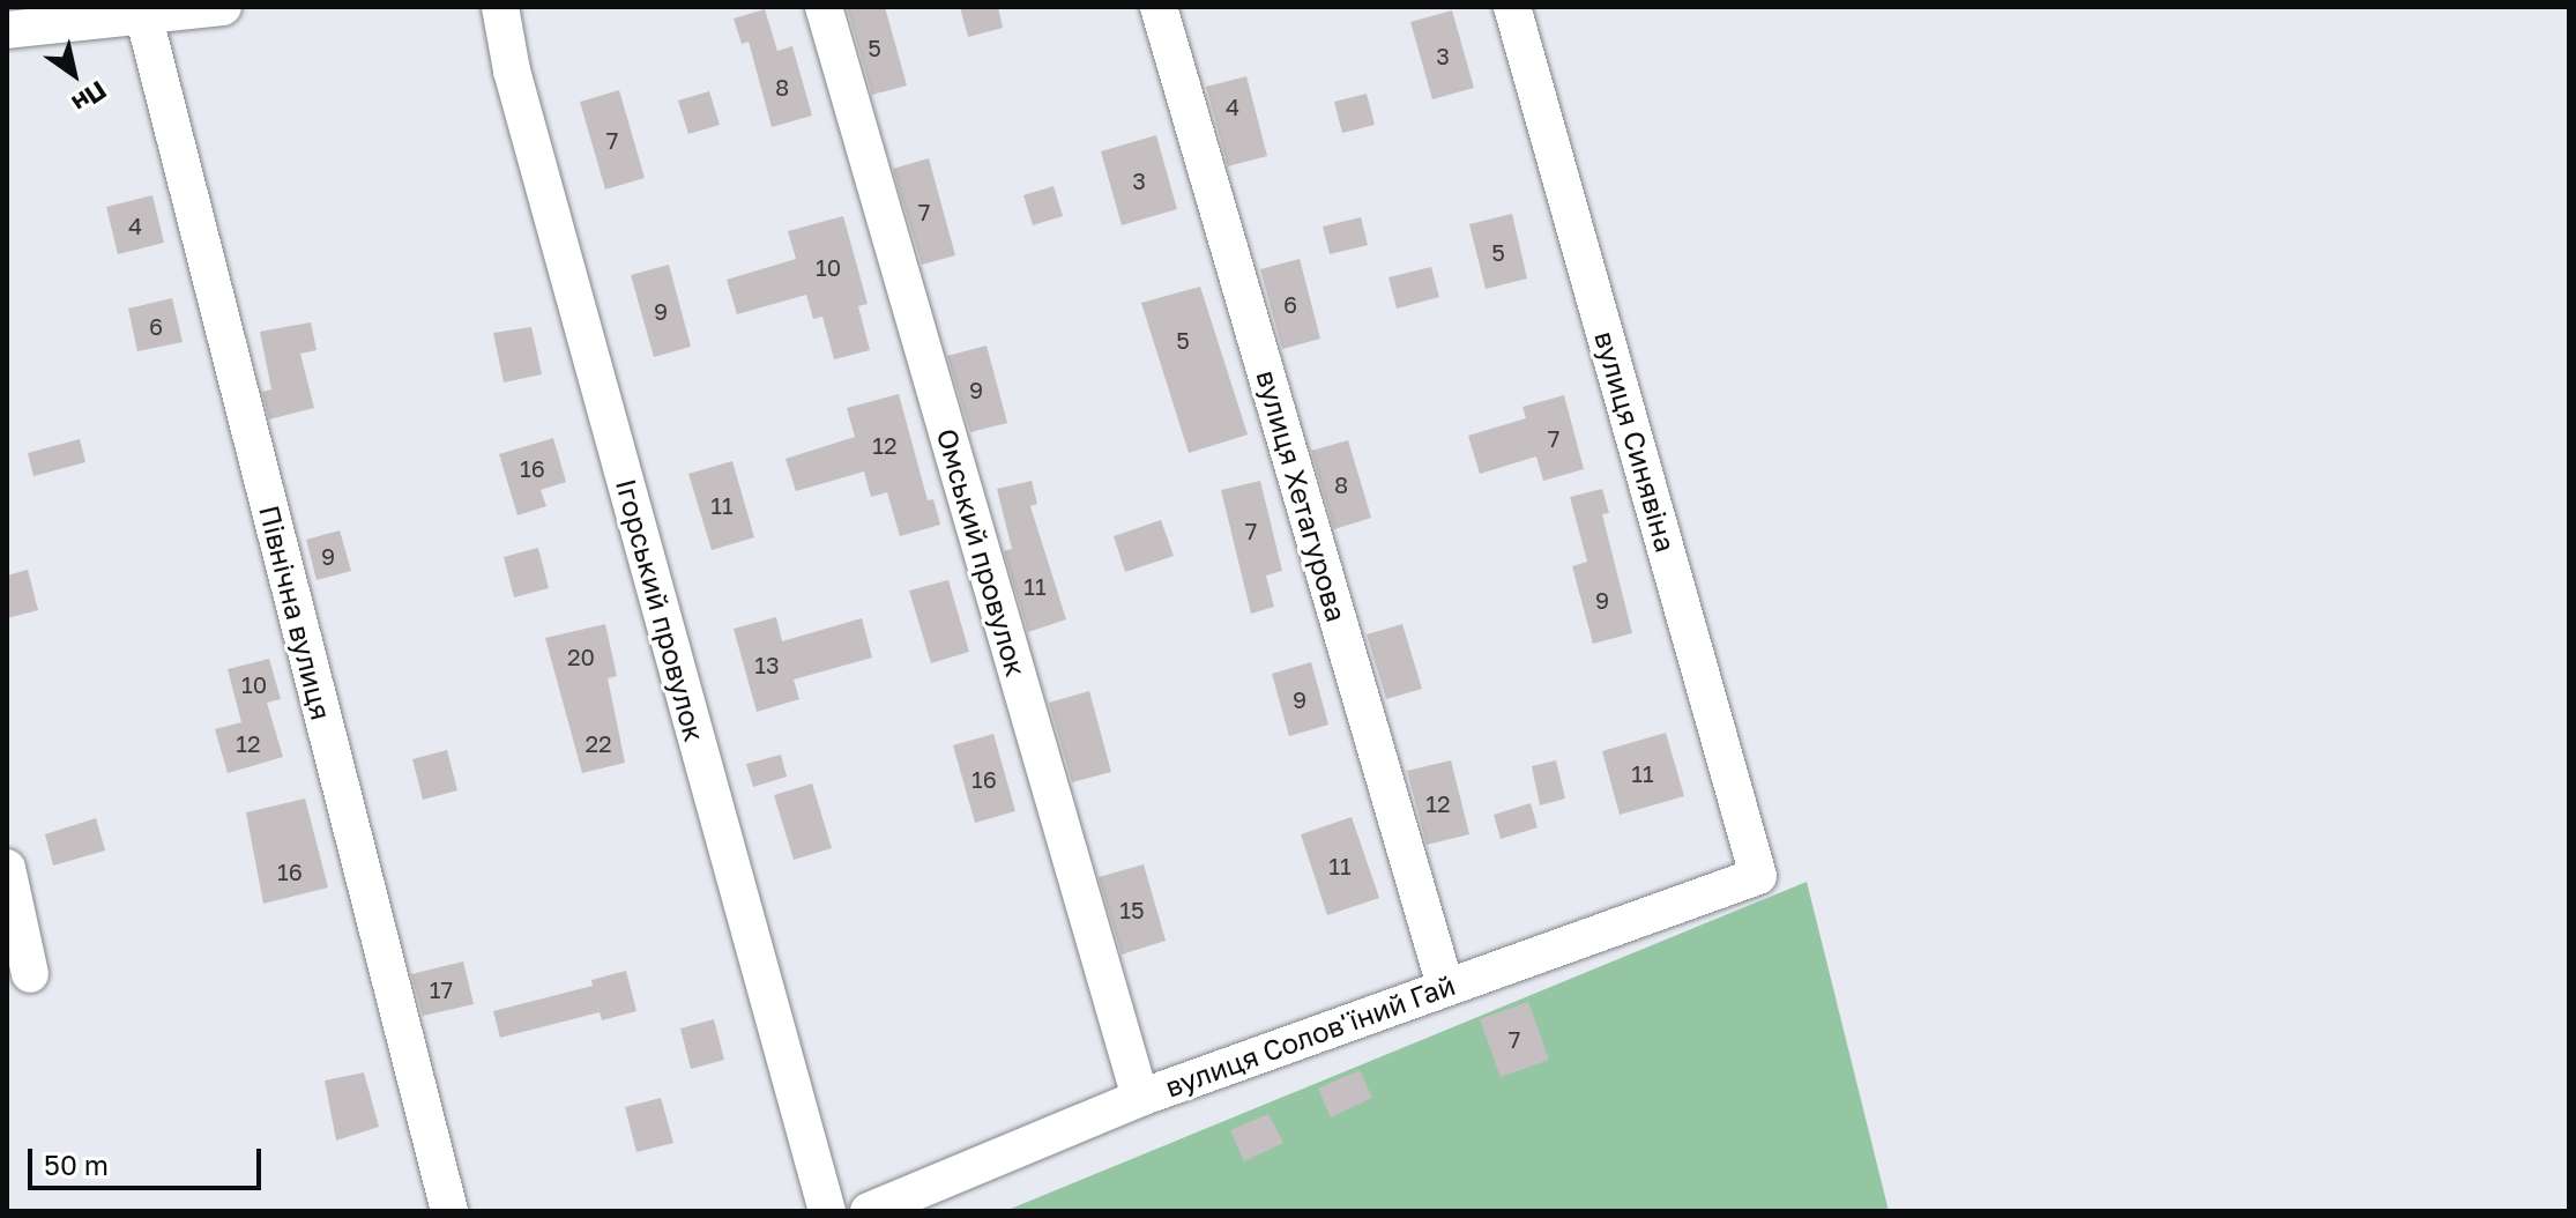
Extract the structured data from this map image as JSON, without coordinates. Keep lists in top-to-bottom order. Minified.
{"streets":{"street":["вулиця Синявіна","вулиця Хетагурова","Омський провулок","Ігорський провулок","Північна вулиця","вулиця Солов'їний Гай"]},"crossings":[["вулиця Синявіна","вулиця Солов'їний Гай"],["вулиця Хетагурова","вулиця Солов'їний Гай"],["Омський провулок","вулиця Солов'їний Гай"]],"house_numbers":["5","3","8","4","7","3","7","4","5","10","6","9","6","5","9","7","12","16","8","11","7","9","11","9","20","13","10","9","12","22","11","16","12","11","16","15","17","7"],"scale_bar":"50 m","north":"bottom right"}
